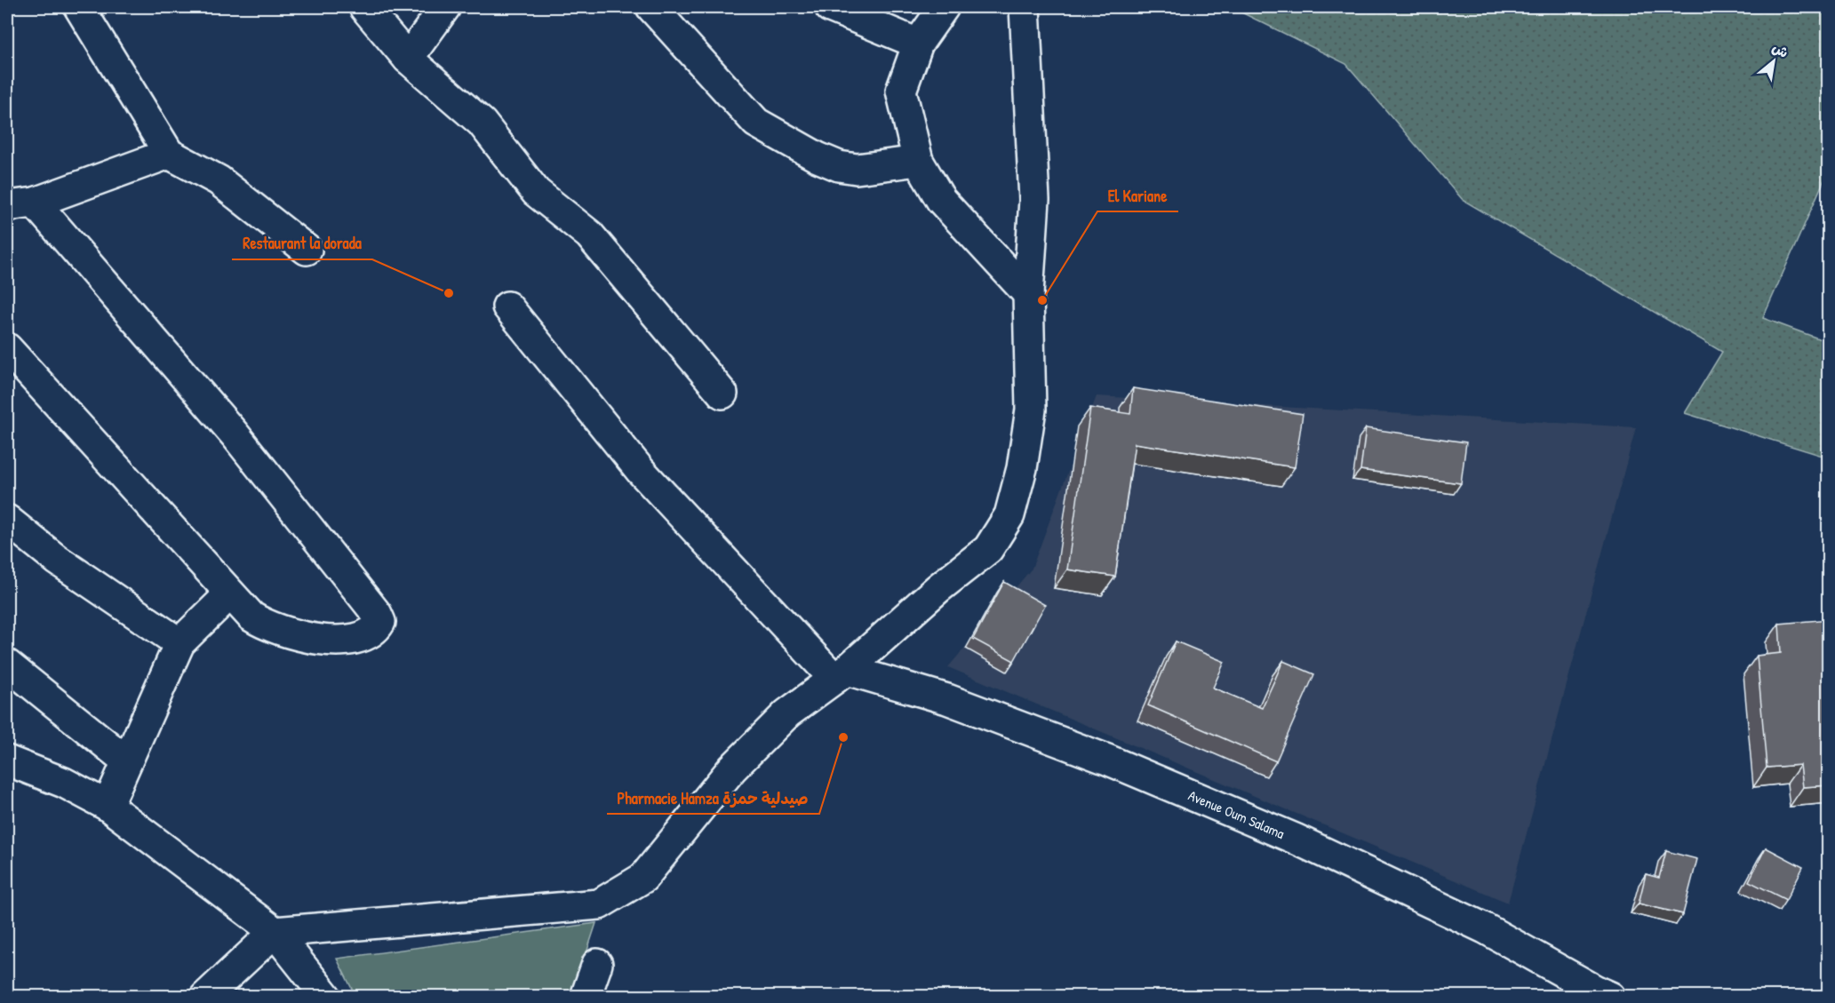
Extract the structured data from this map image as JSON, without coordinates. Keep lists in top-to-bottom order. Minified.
{"streets":{"street":["Avenue Oum Salama"]},"places":["Restaurant la dorada","El Kariane","Pharmacie Hamza صيدلية حمزة"],"north":"top right"}
